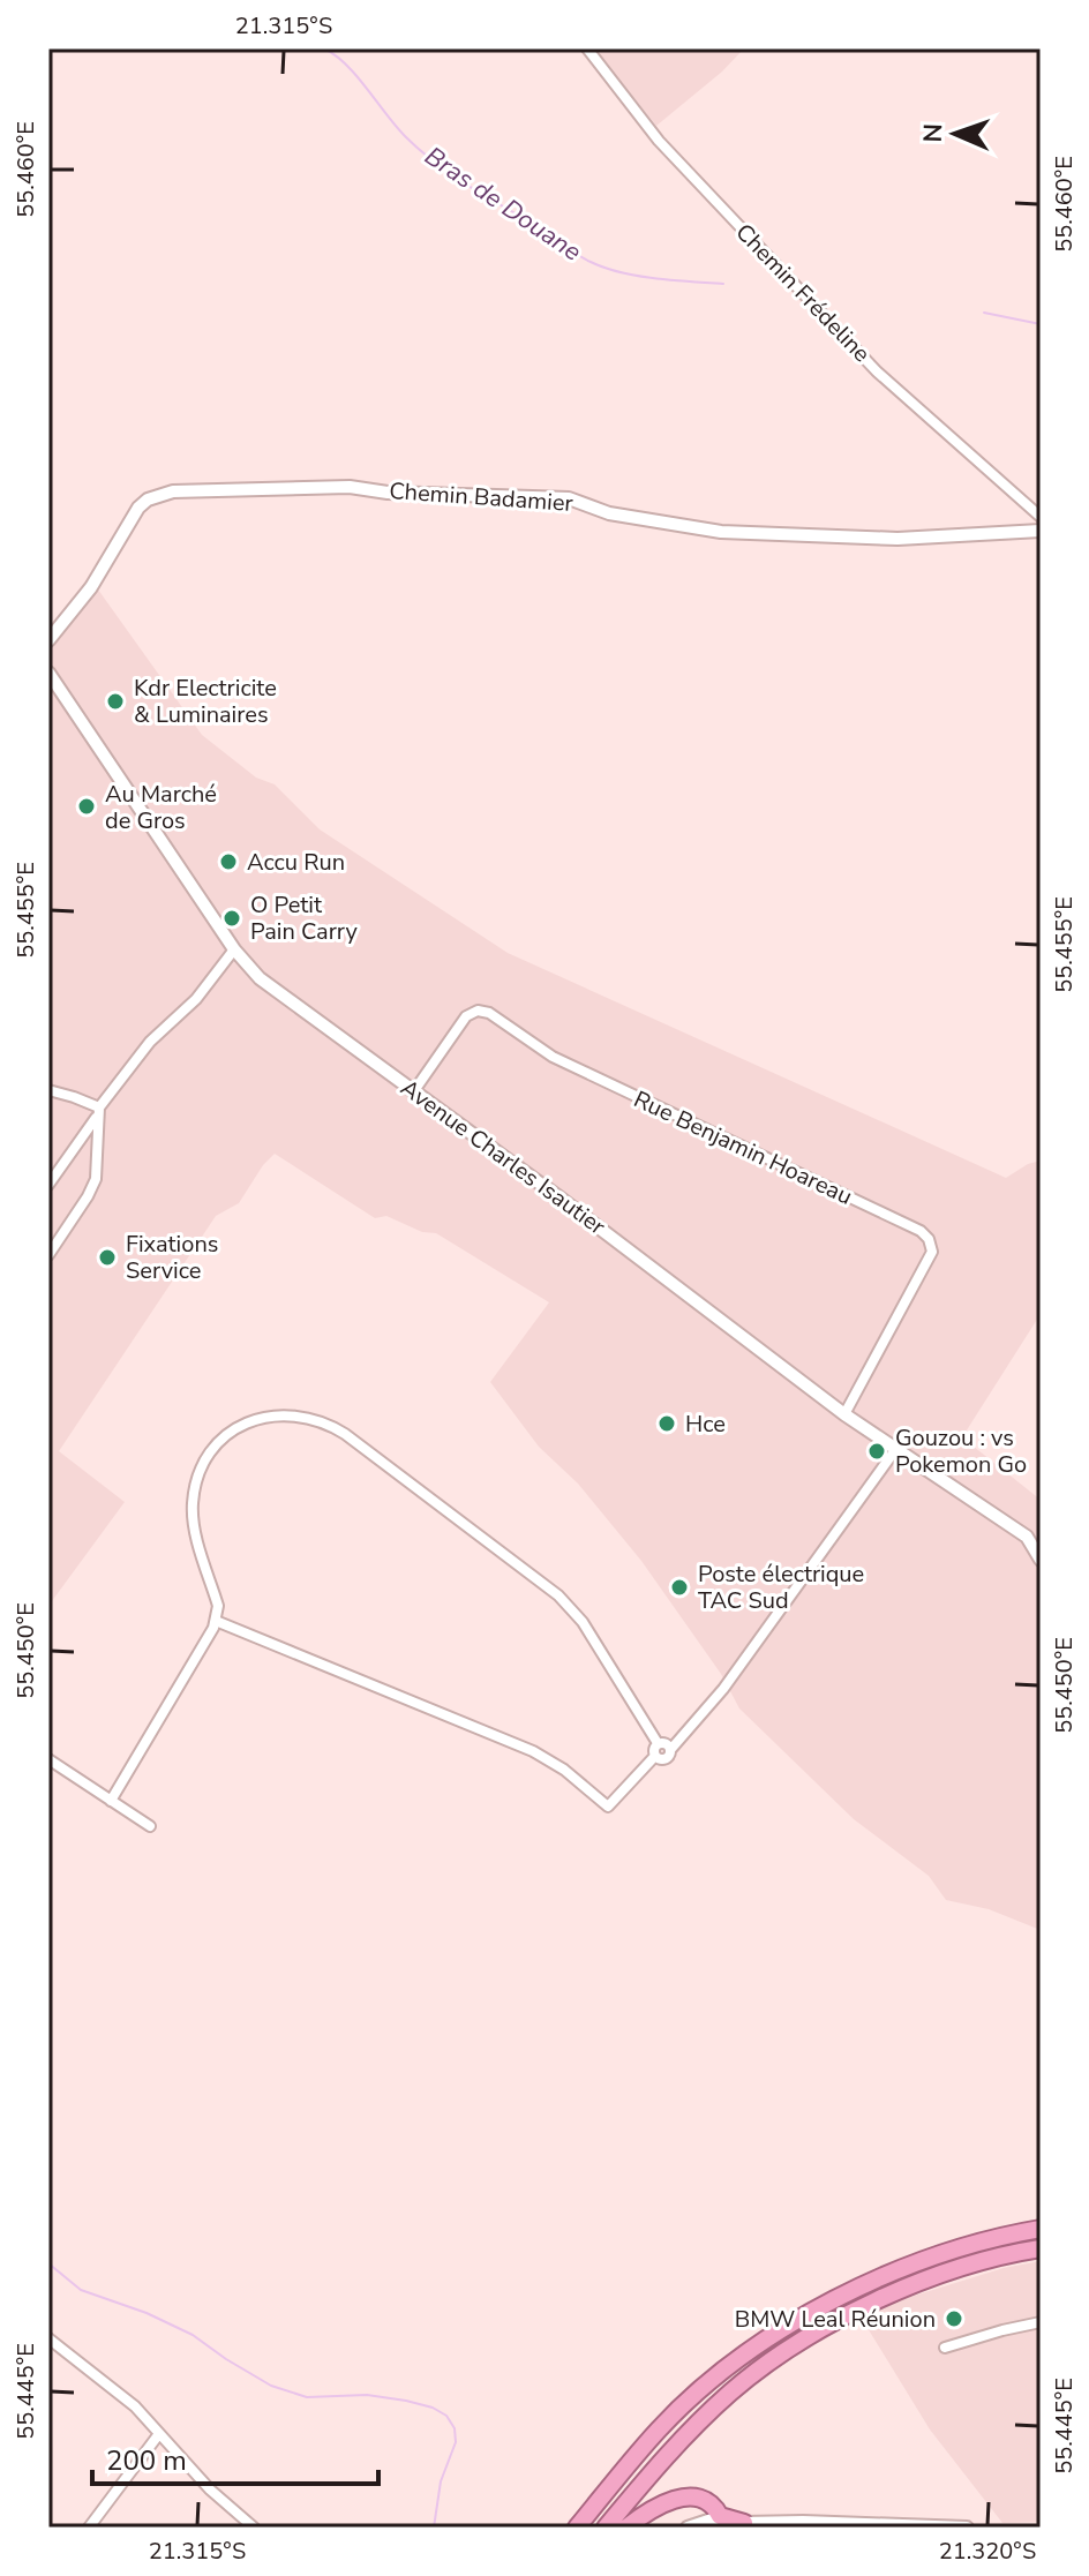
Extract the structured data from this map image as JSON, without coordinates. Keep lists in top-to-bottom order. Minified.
{"streets":{"street":["Chemin Frédeline","Chemin Badamier","Rue Benjamin Hoareau","Avenue Charles Isautier"]},"crossings":[["Rue Benjamin Hoareau","Avenue Charles Isautier"]],"water":["Bras de Douane"],"places":["Kdr Electricite & Luminaires","Au Marché de Gros","Accu Run","O Petit Pain Carry","Fixations Service","Hce","Gouzou : vs Pokemon Go","Poste électrique TAC Sud","BMW Leal Réunion"],"scale_bar":"200 m","north":"left","coordinates":["21.315°S","55.460°E","55.455°E","55.450°E","55.445°E","21.320°S"]}
